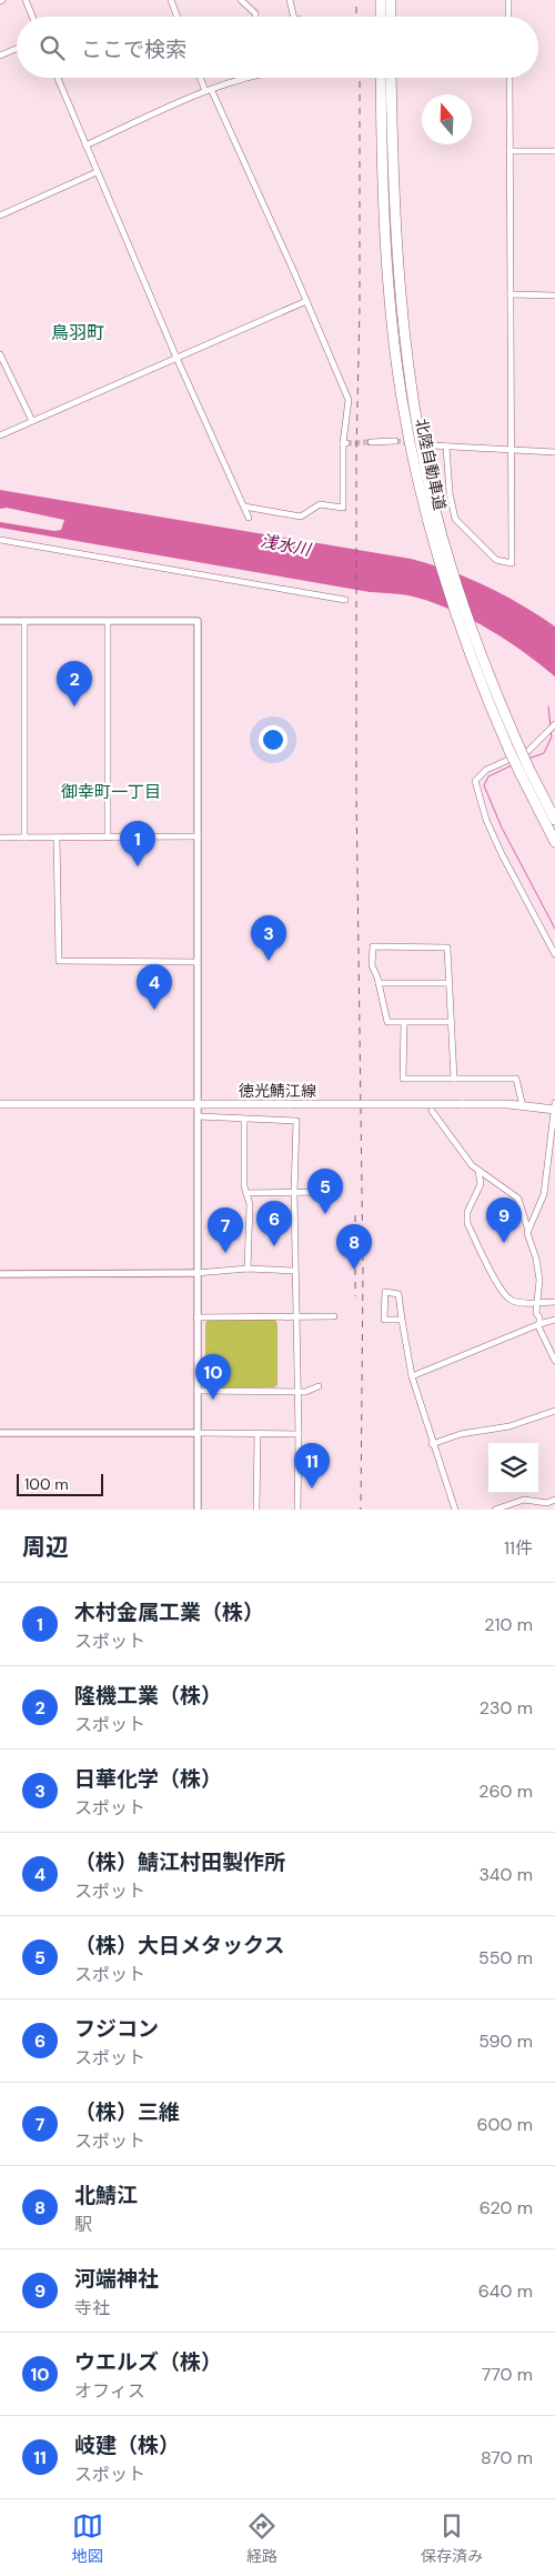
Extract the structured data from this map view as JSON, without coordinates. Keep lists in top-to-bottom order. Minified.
{"streets":{"highway":["北陸自動車道"],"main road":["徳光鯖江線"]},"districts":["鳥羽町","御幸町一丁目"],"water":["浅水川"],"scale_bar":"100 m","north":"top","page":{"search":"ここで検索","pins":["2","1","3","4","5","9","6","7","8","10","11"],"scale":"100 m","heading":["周辺","11件"],"list":[{"mark":"1","name":"木村金属工業（株）","note":"スポット","value":"210 m"},{"mark":"2","name":"隆機工業（株）","note":"スポット","value":"230 m"},{"mark":"3","name":"日華化学（株）","note":"スポット","value":"260 m"},{"mark":"4","name":"（株）鯖江村田製作所","note":"スポット","value":"340 m"},{"mark":"5","name":"（株）大日メタックス","note":"スポット","value":"550 m"},{"mark":"6","name":"フジコン","note":"スポット","value":"590 m"},{"mark":"7","name":"（株）三維","note":"スポット","value":"600 m"},{"mark":"8","name":"北鯖江","note":"駅","value":"620 m"},{"mark":"9","name":"河端神社","note":"寺社","value":"640 m"},{"mark":"10","name":"ウエルズ（株）","note":"オフィス","value":"770 m"},{"mark":"11","name":"岐建（株）","note":"スポット","value":"870 m"}],"nav":["地図","経路","保存済み"]}}
